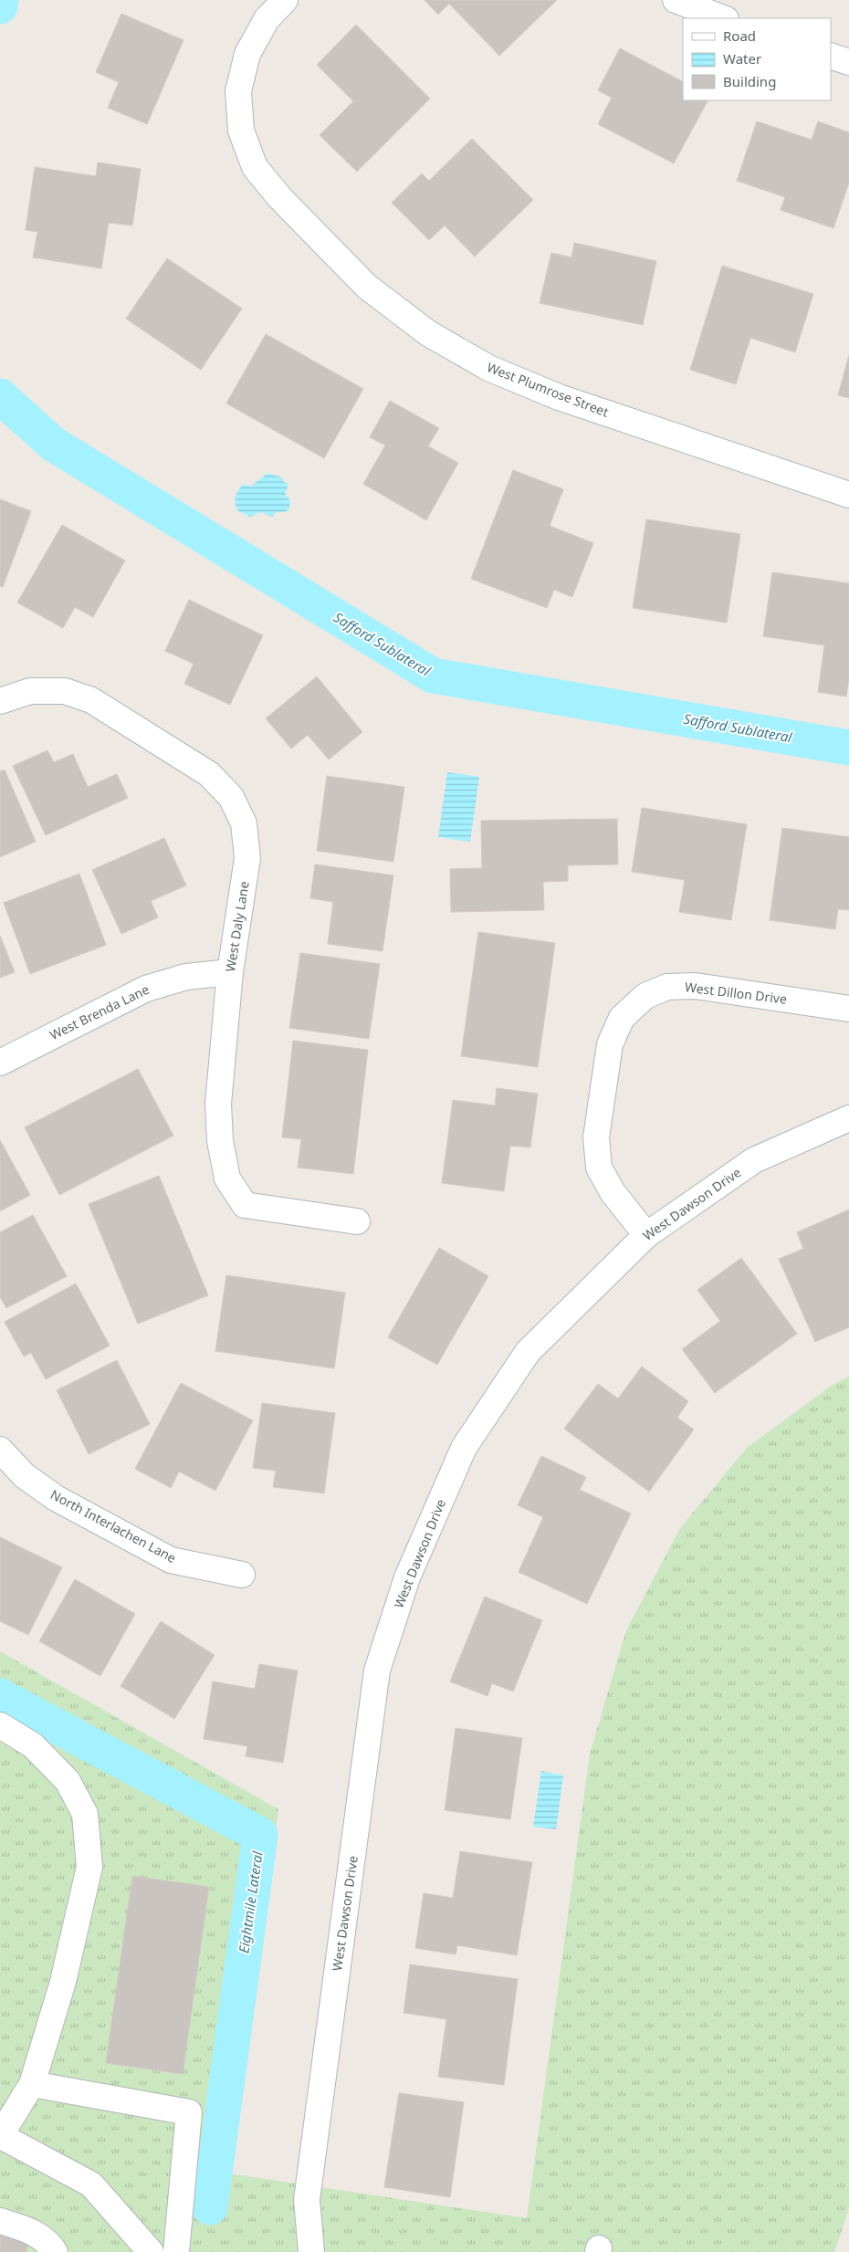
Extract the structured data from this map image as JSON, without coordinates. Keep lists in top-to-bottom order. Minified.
{"streets":{"street":["West Plumrose Street","West Daly Lane","West Dillon Drive","West Brenda Lane","West Dawson Drive","North Interlachen Lane"]},"crossings":[["West Daly Lane","West Brenda Lane"],["West Dillon Drive","West Dawson Drive"]],"water":["Safford Sublateral","Eightmile Lateral"],"legend":["Road","Water","Building"]}
